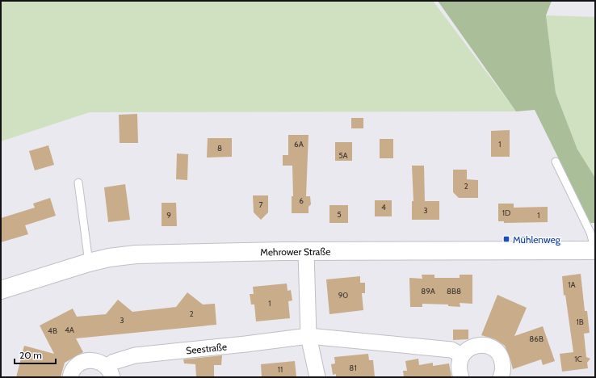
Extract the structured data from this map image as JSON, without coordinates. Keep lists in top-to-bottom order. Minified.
{"streets":{"main road":["Mehrower Straße"],"street":["Seestraße"]},"places":{"transit":["Mühlenweg"]},"house_numbers":["6A","1","8","5A","2","6","7","4","3","1D","5","9","1","1A","89A","8B8","90","1","2","3","1B","4A","4B","86B","1C","81","11"],"scale_bar":"20 m"}
